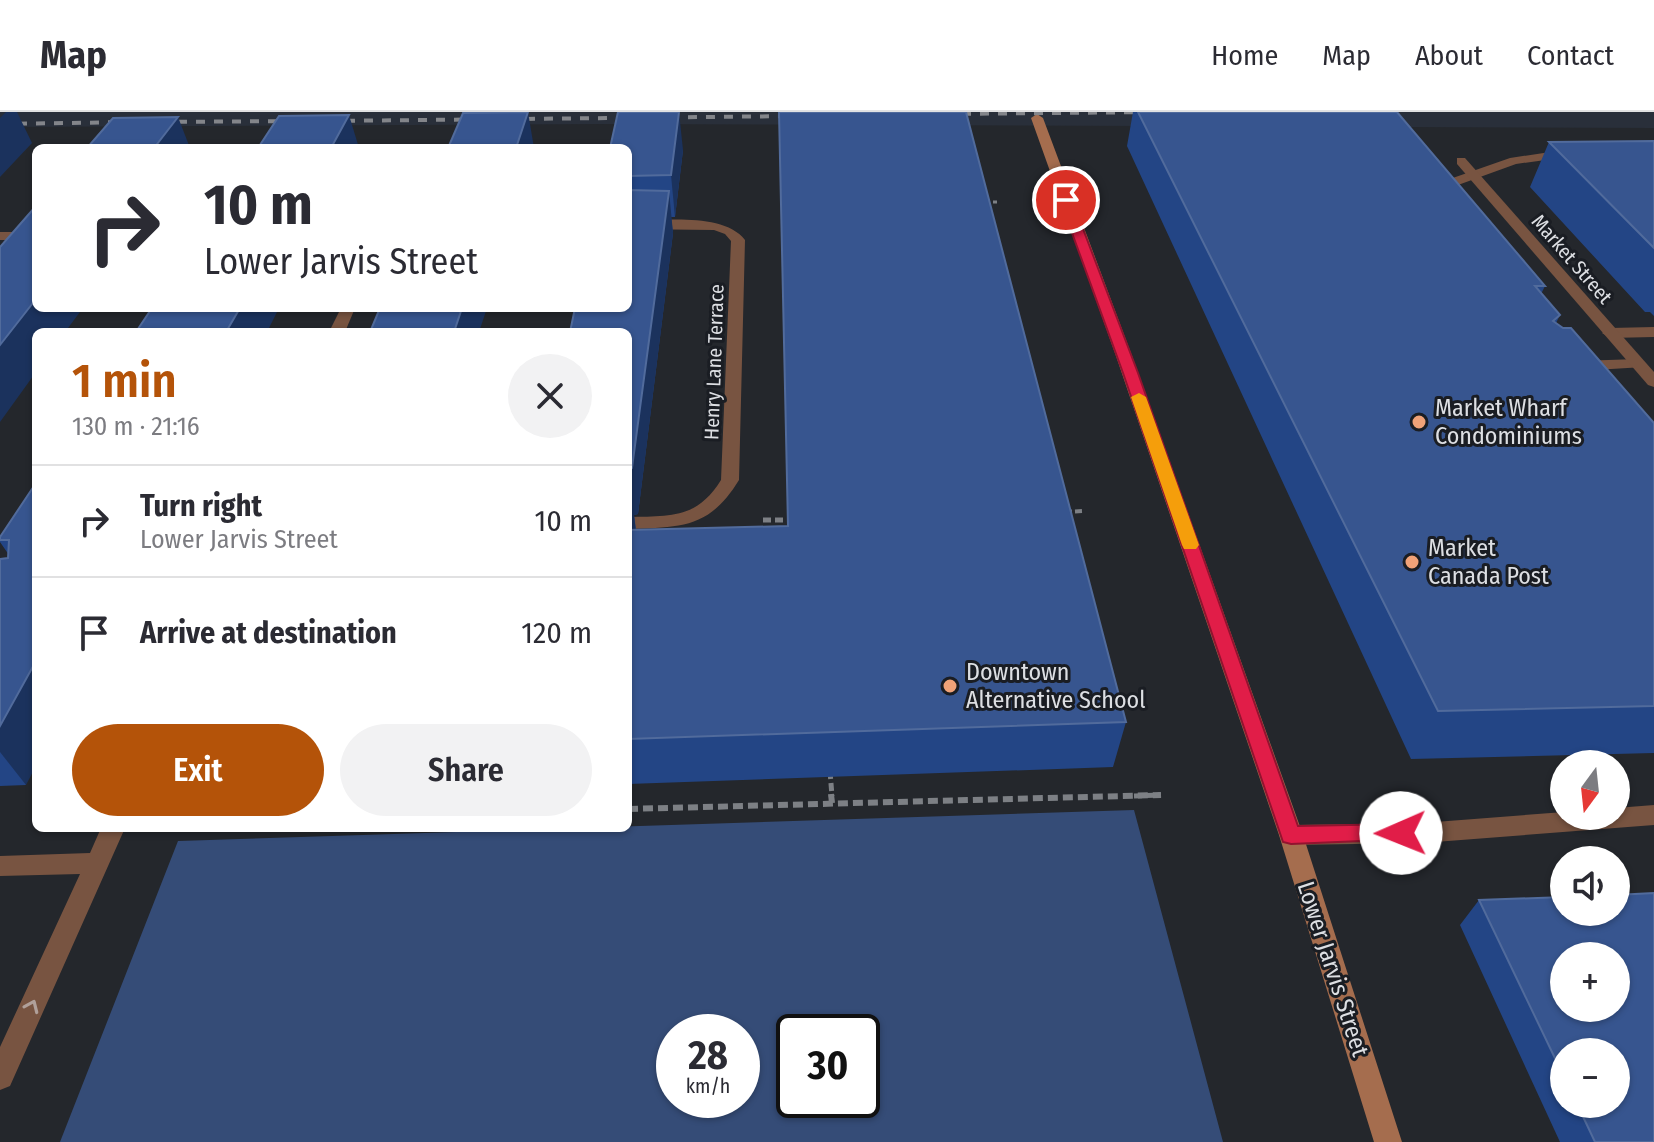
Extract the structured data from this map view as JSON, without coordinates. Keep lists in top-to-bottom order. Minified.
{"streets":{"main road":["Lower Jarvis Street"],"street":["Market Street","Henry Lane Terrace"]},"places":["Market Wharf Condominiums","Market Canada Post","Downtown Alternative School"],"north":"bottom","page":{"header":"Map","nav":["Home","Map","About","Contact"],"turn":["10 m","Lower Jarvis Street"],"heading":["1 min","130 m · 21:16"],"list":[{"name":"Turn right","note":"Lower Jarvis Street","value":"10 m"},{"name":"Arrive at destination","value":"120 m"}],"buttons":["Exit","Share"],"map_buttons":["+","−"],"speed":"28 km/h","limit":"30"}}
